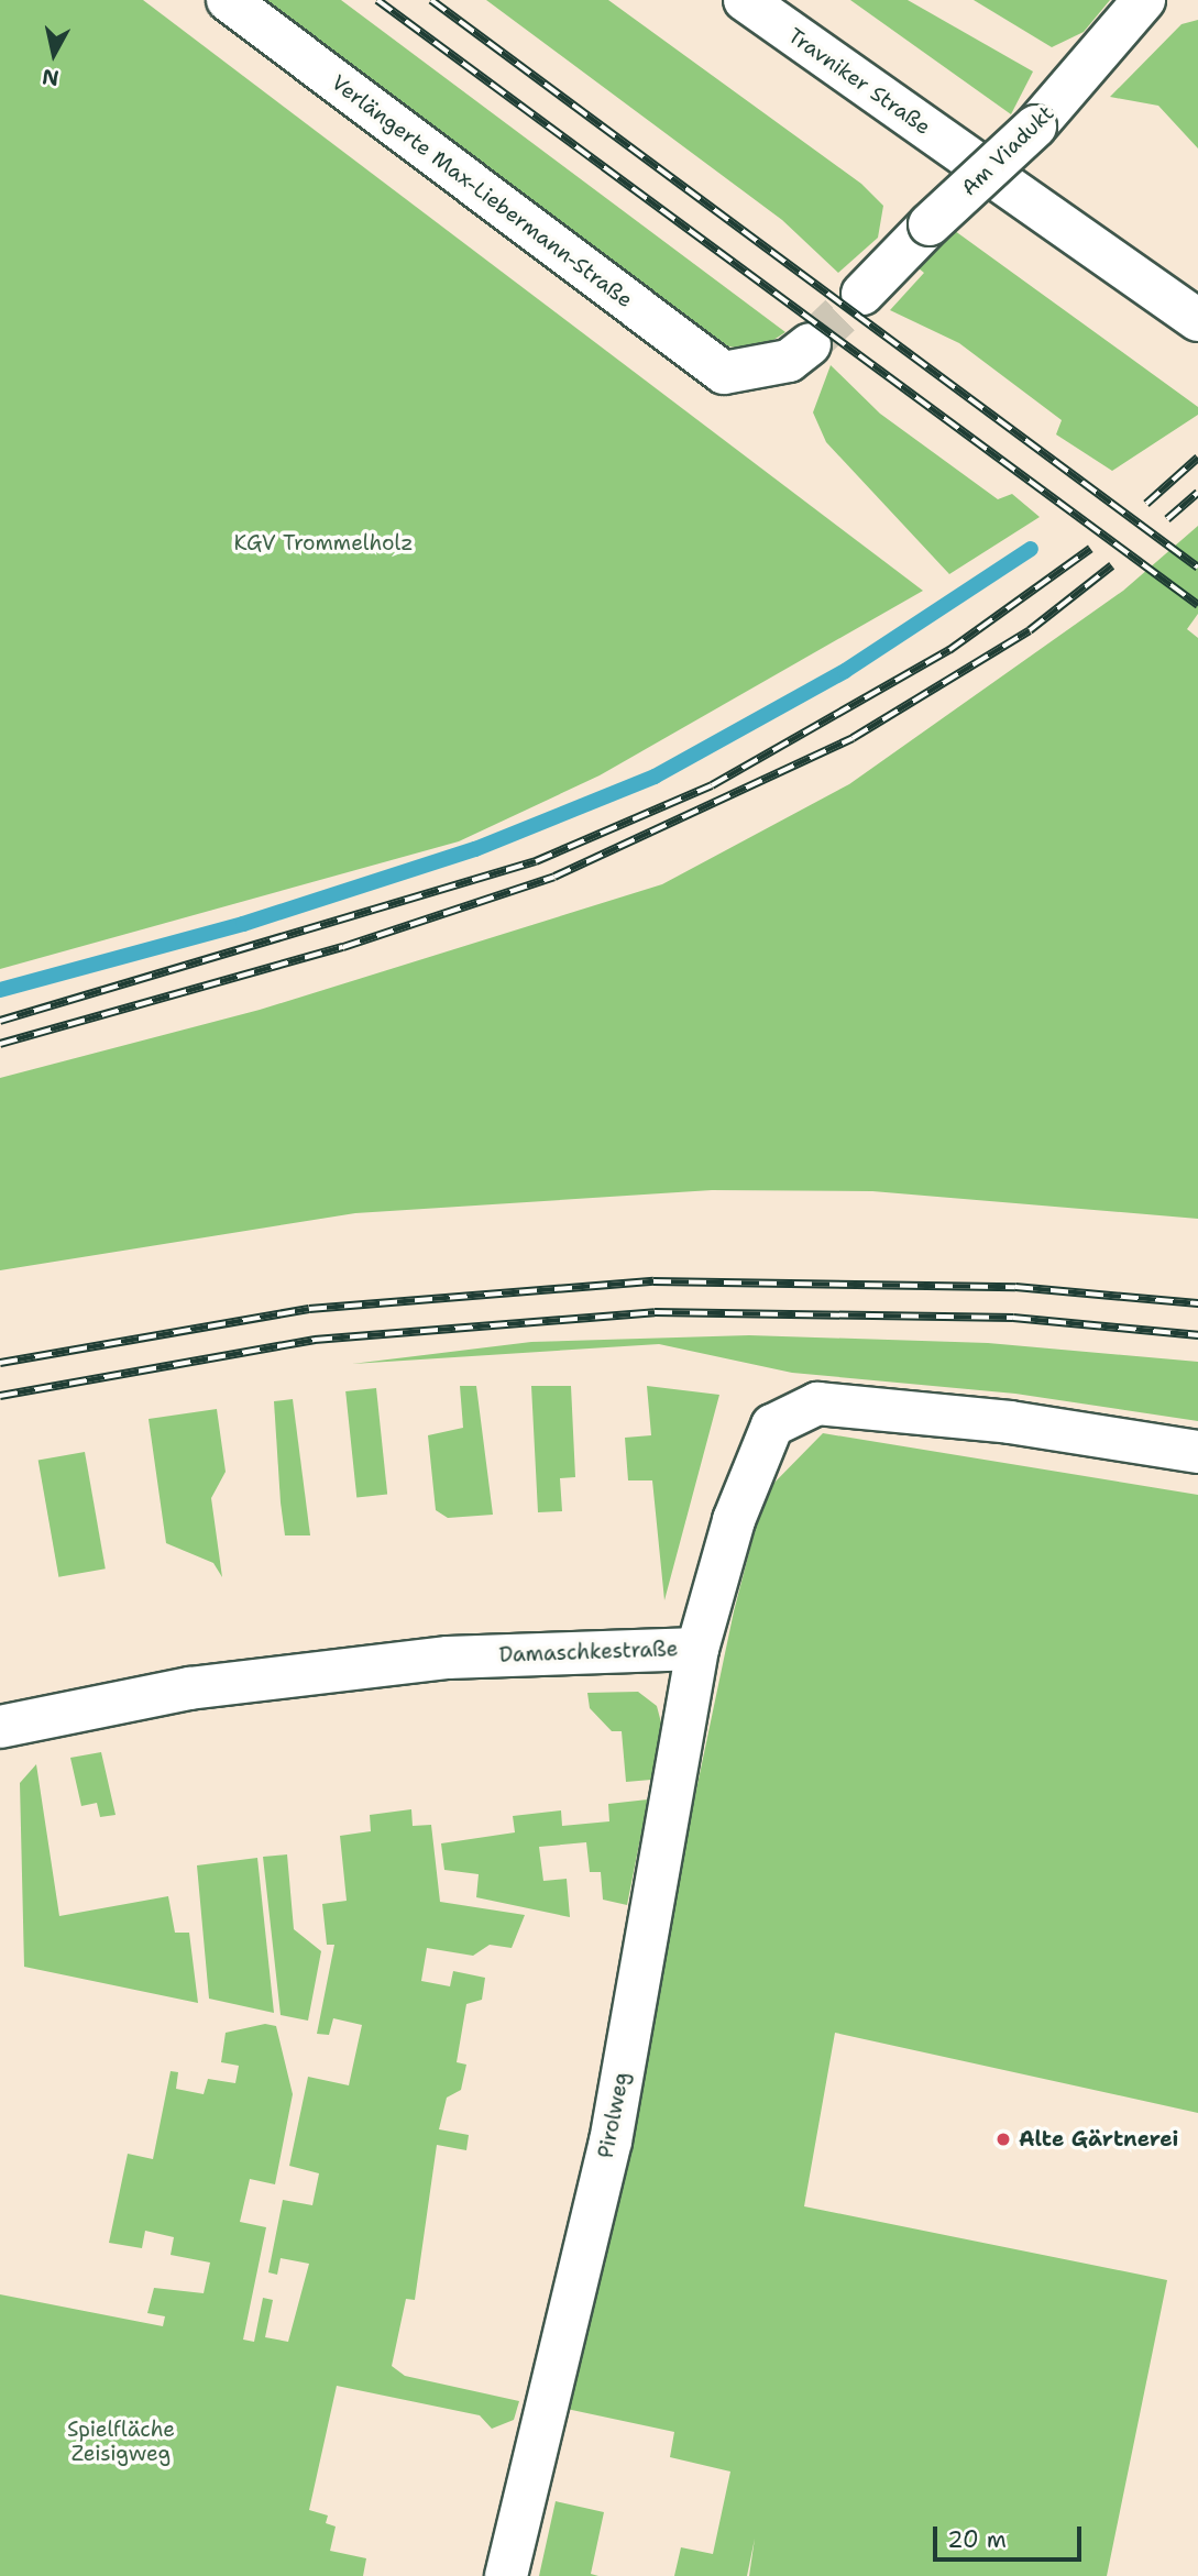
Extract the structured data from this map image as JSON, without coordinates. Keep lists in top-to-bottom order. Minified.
{"streets":{"street":["Travniker Straße","Am Viadukt","Verlängerte Max-Liebermann-Straße","Damaschkestraße","Pirolweg"]},"crossings":[["Damaschkestraße","Pirolweg"]],"parks":["KGV Trommelholz","Spielfläche Zeisigweg"],"places":["Alte Gärtnerei"],"scale_bar":"20 m","north":"bottom"}
